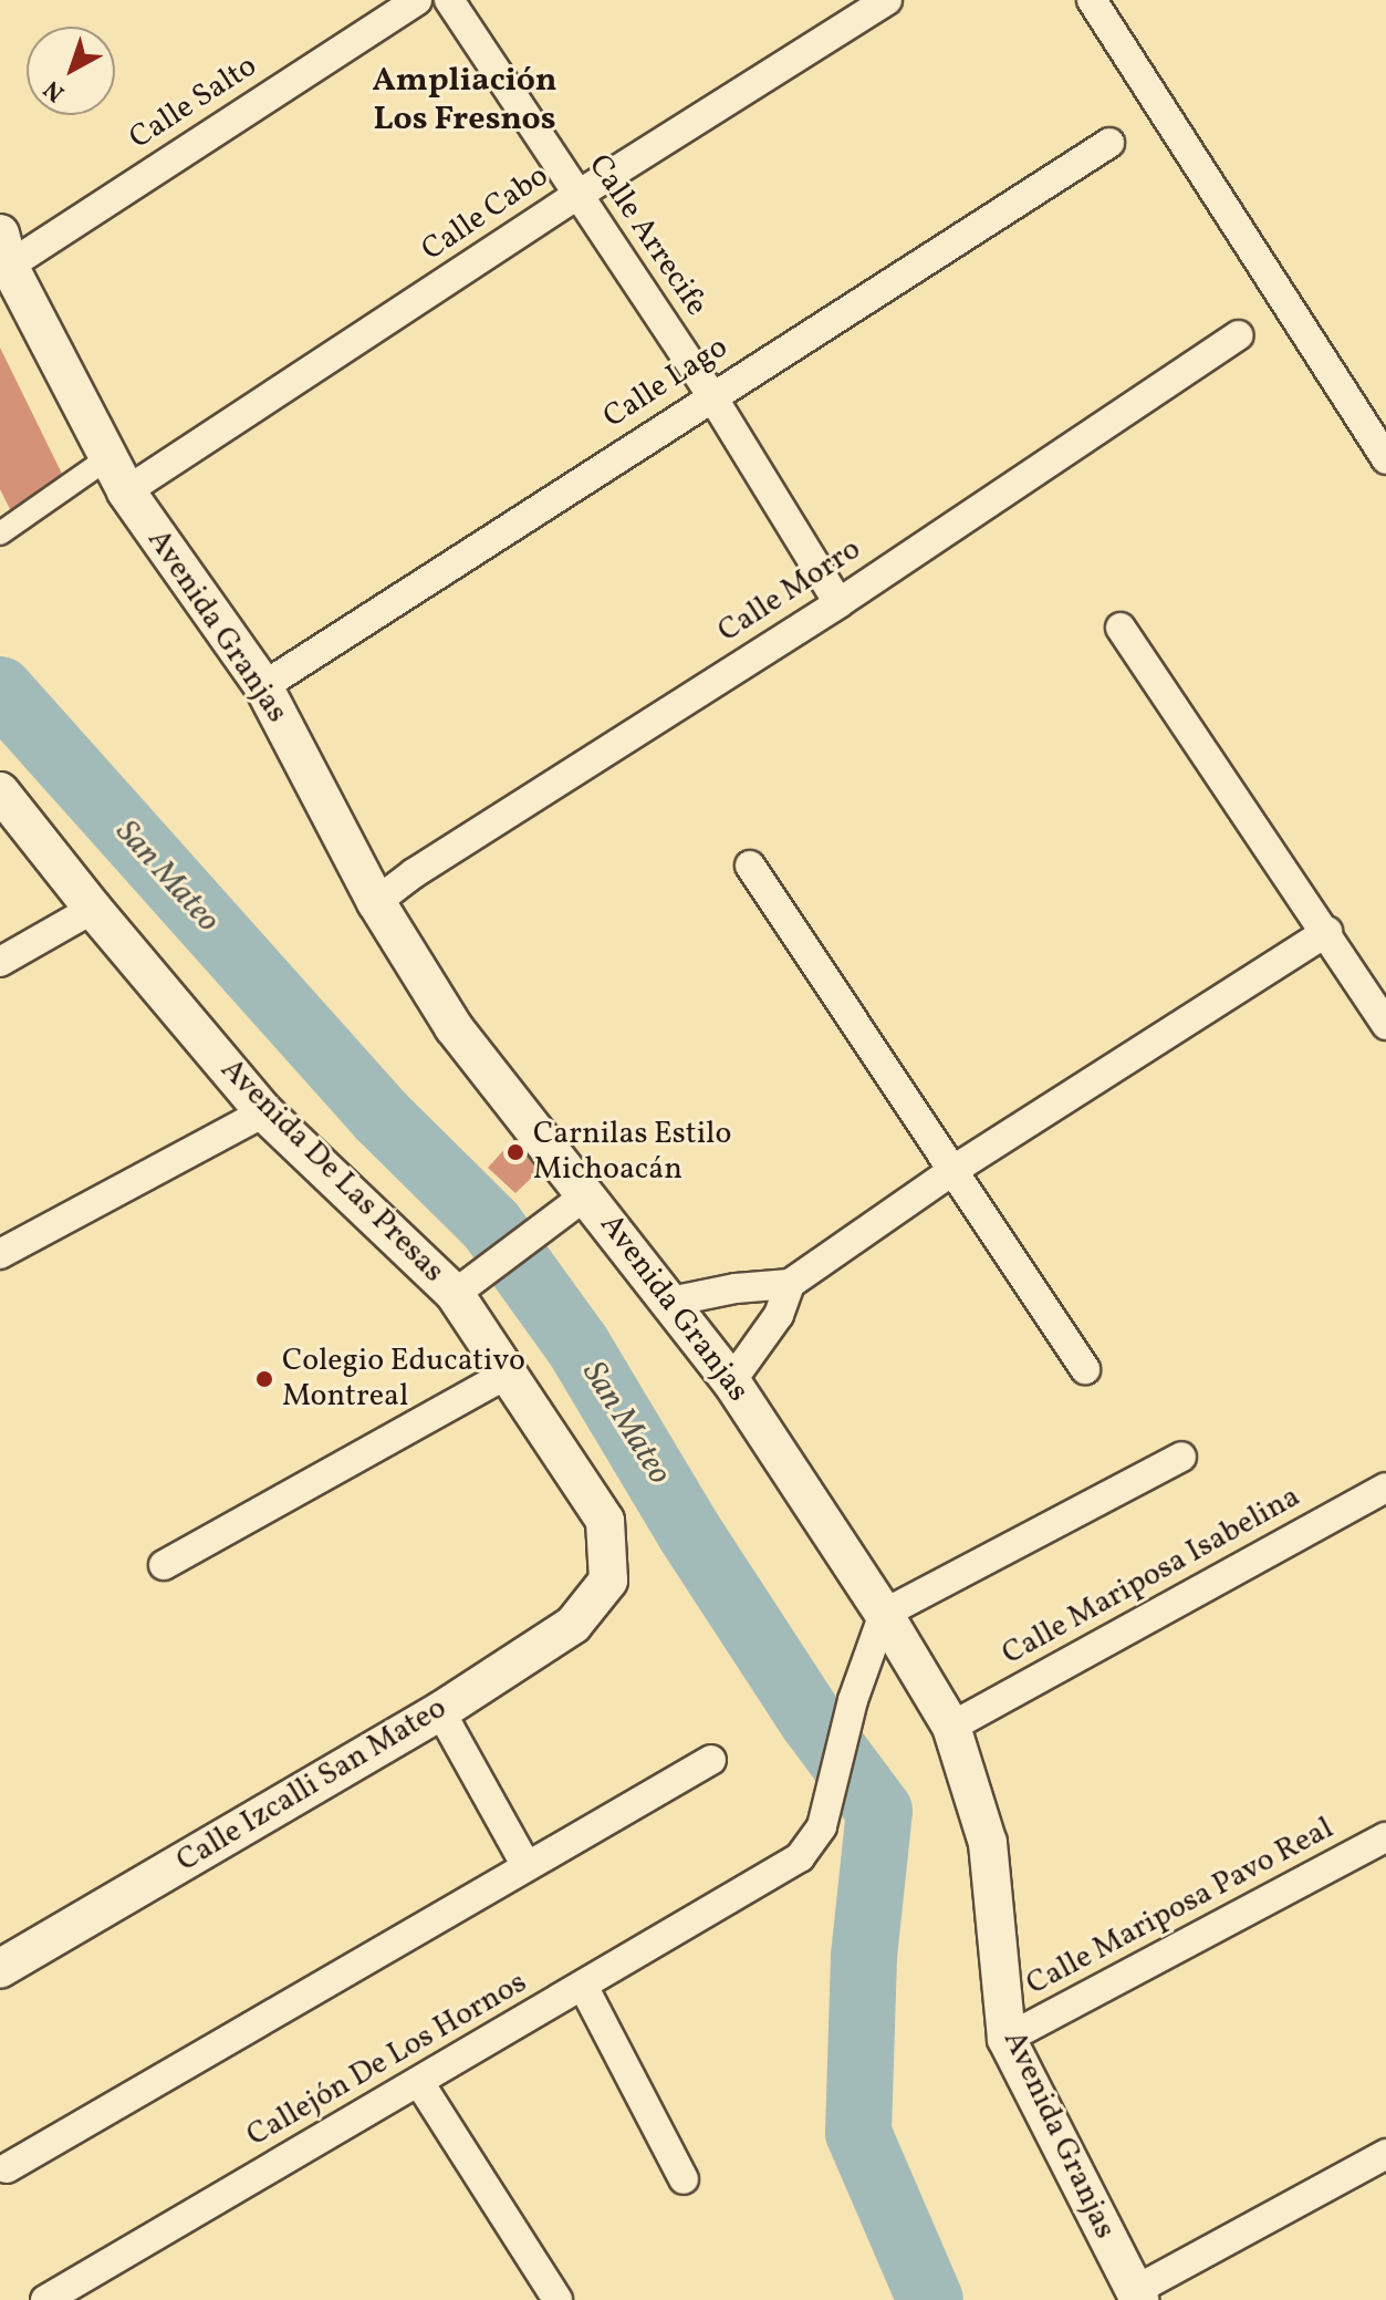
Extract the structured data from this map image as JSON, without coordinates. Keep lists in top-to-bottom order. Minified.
{"streets":{"street":["Calle Salto","Calle Cabo","Calle Arrecife","Calle Lago","Calle Morro","Avenida Granjas","Avenida De Las Presas","Calle Mariposa Isabelina","Calle Izcalli San Mateo","Calle Mariposa Pavo Real","Callejón De Los Hornos"]},"crossings":[["Calle Salto","Avenida Granjas"],["Calle Cabo","Calle Arrecife"],["Calle Cabo","Avenida Granjas"],["Calle Arrecife","Calle Lago"],["Calle Arrecife","Calle Morro"],["Calle Lago","Avenida Granjas"],["Calle Morro","Avenida Granjas"],["Avenida Granjas","Calle Mariposa Isabelina"],["Avenida Granjas","Calle Mariposa Pavo Real"],["Avenida Granjas","Callejón De Los Hornos"],["Avenida De Las Presas","Calle Izcalli San Mateo"]],"districts":["Ampliación Los Fresnos"],"water":["San Mateo"],"places":["Carnilas Estilo Michoacán","Colegio Educativo Montreal"],"north":"bottom left"}
